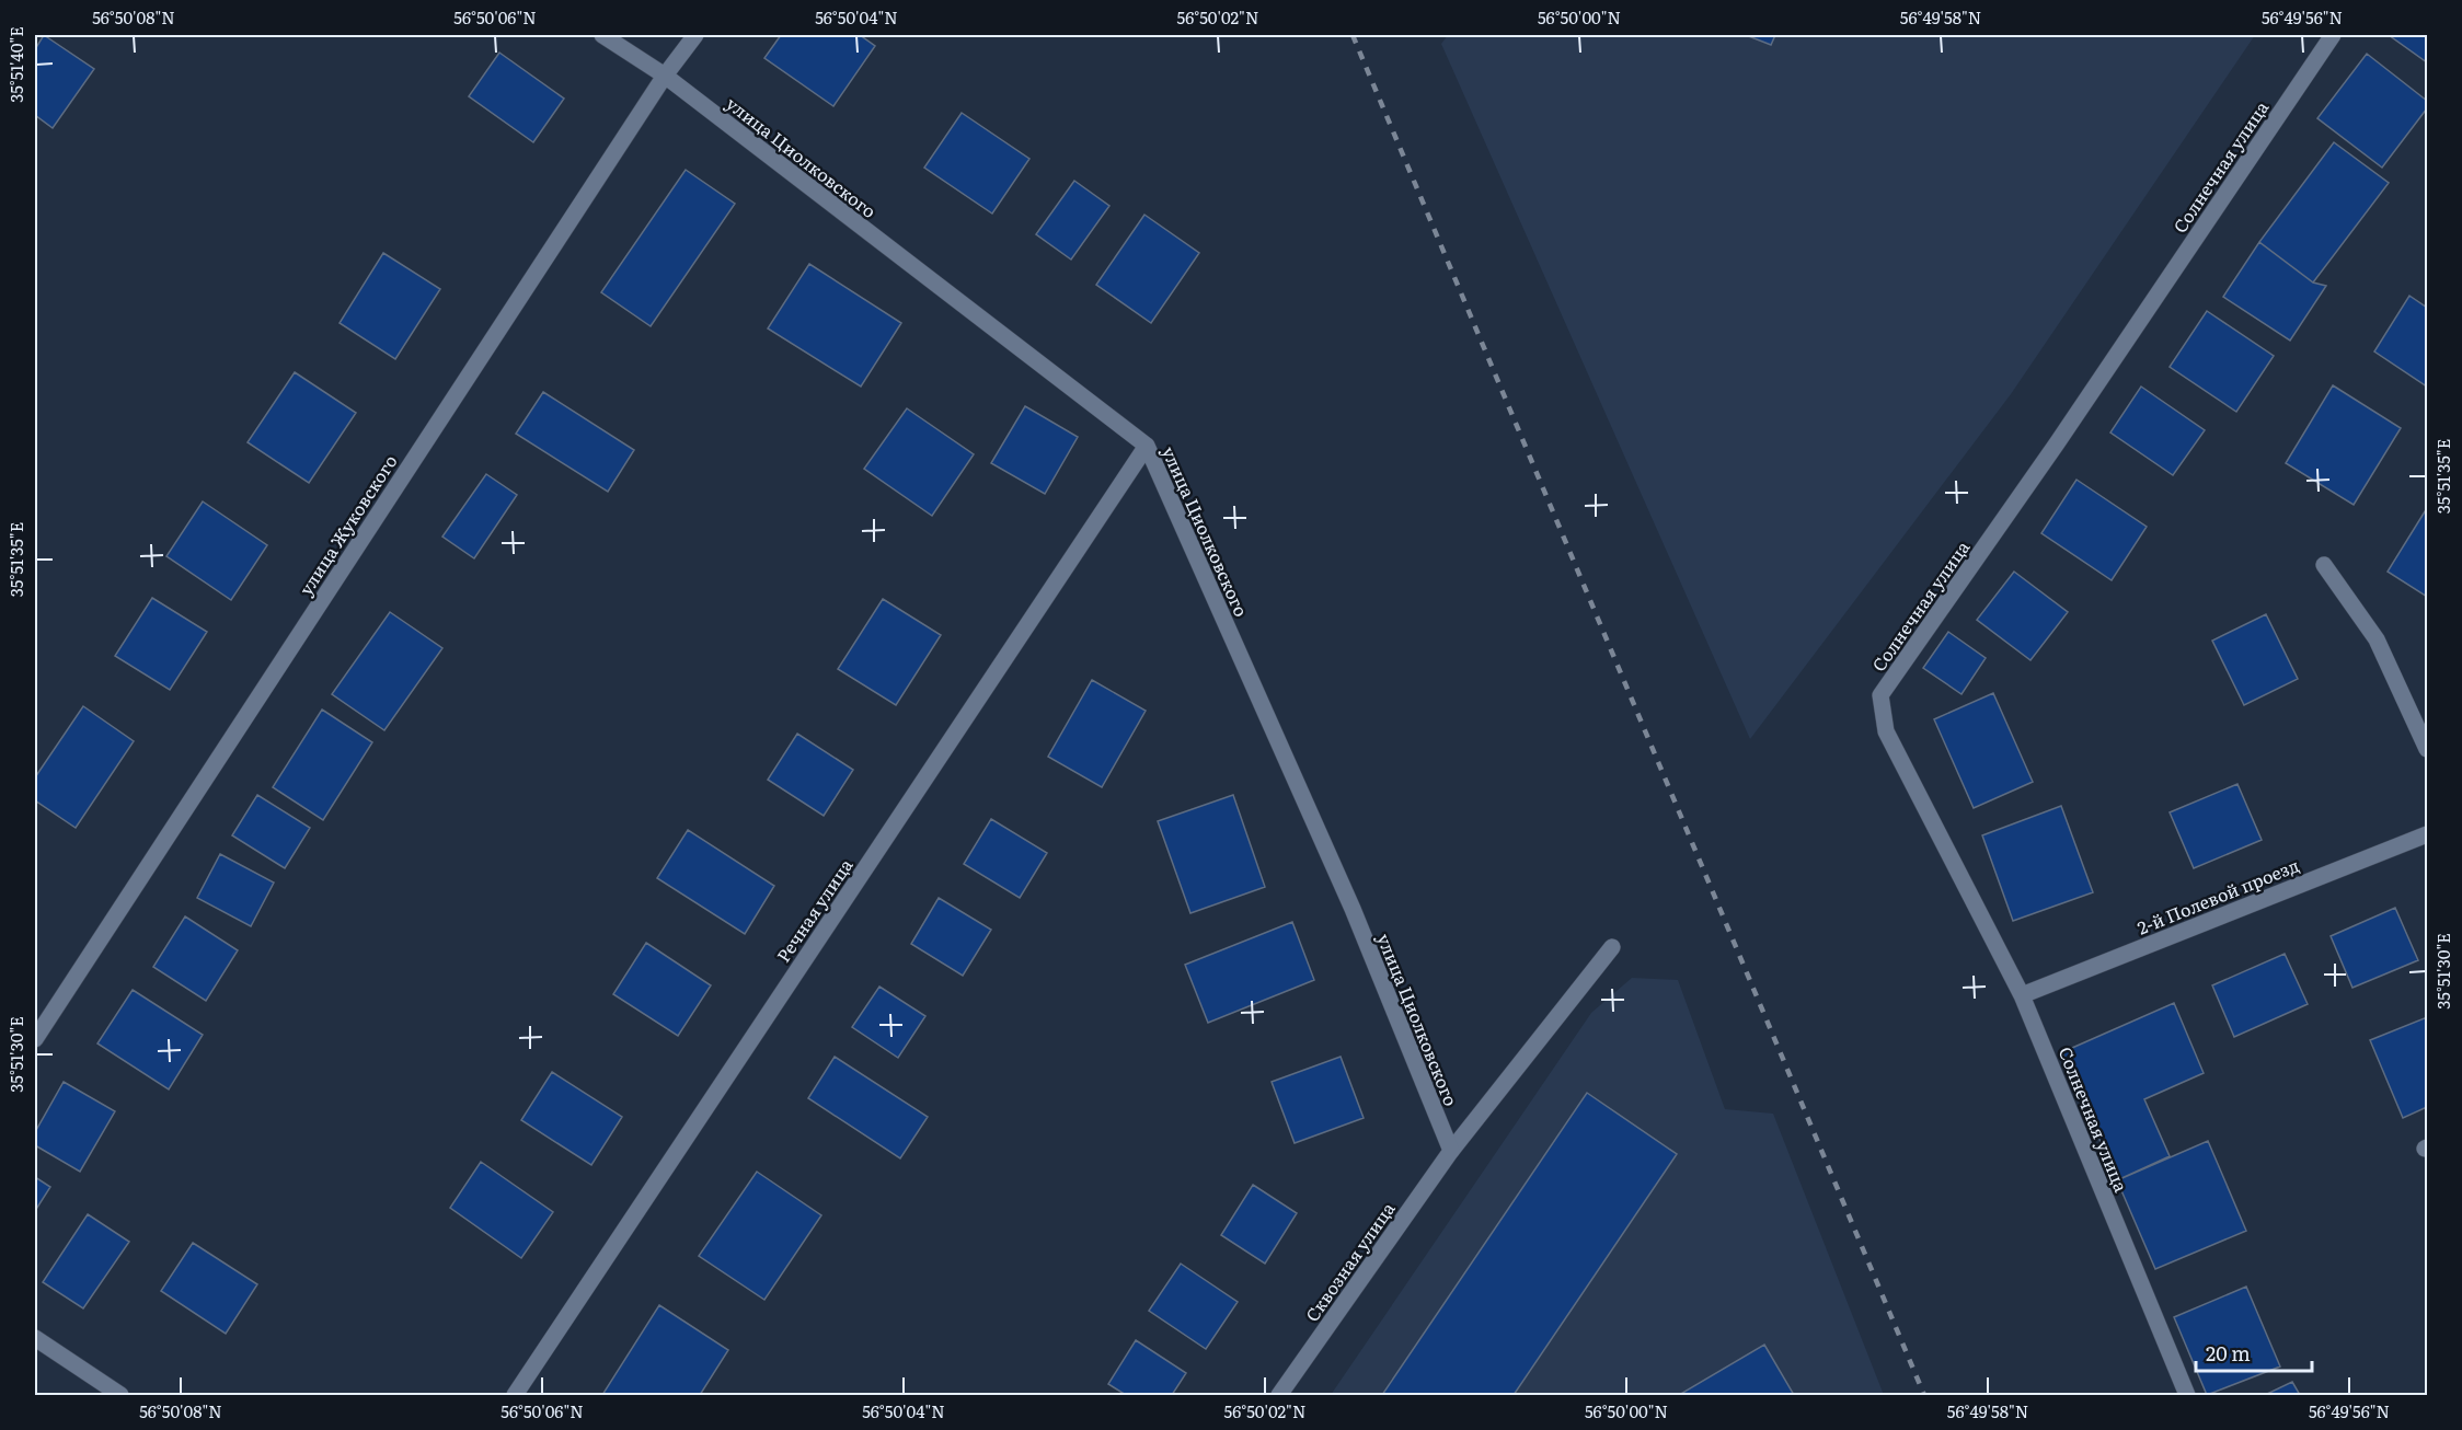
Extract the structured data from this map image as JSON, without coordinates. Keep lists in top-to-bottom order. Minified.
{"streets":{"street":["улица Циолковского","Солнечная улица","улица Жуковского","2-й Полевой проезд","Речная улица","Сквозная улица"]},"crossings":[["улица Циолковского","улица Жуковского"],["улица Циолковского","Речная улица"],["улица Циолковского","Сквозная улица"],["Солнечная улица","2-й Полевой проезд"]],"scale_bar":"20 m","coordinates":["56°50'08\"N","56°50'06\"N","56°50'04\"N","56°50'02\"N","56°50'00\"N","56°49'58\"N","56°49'56\"N","35°51'40\"E","35°51'35\"E","35°51'30\"E"]}
